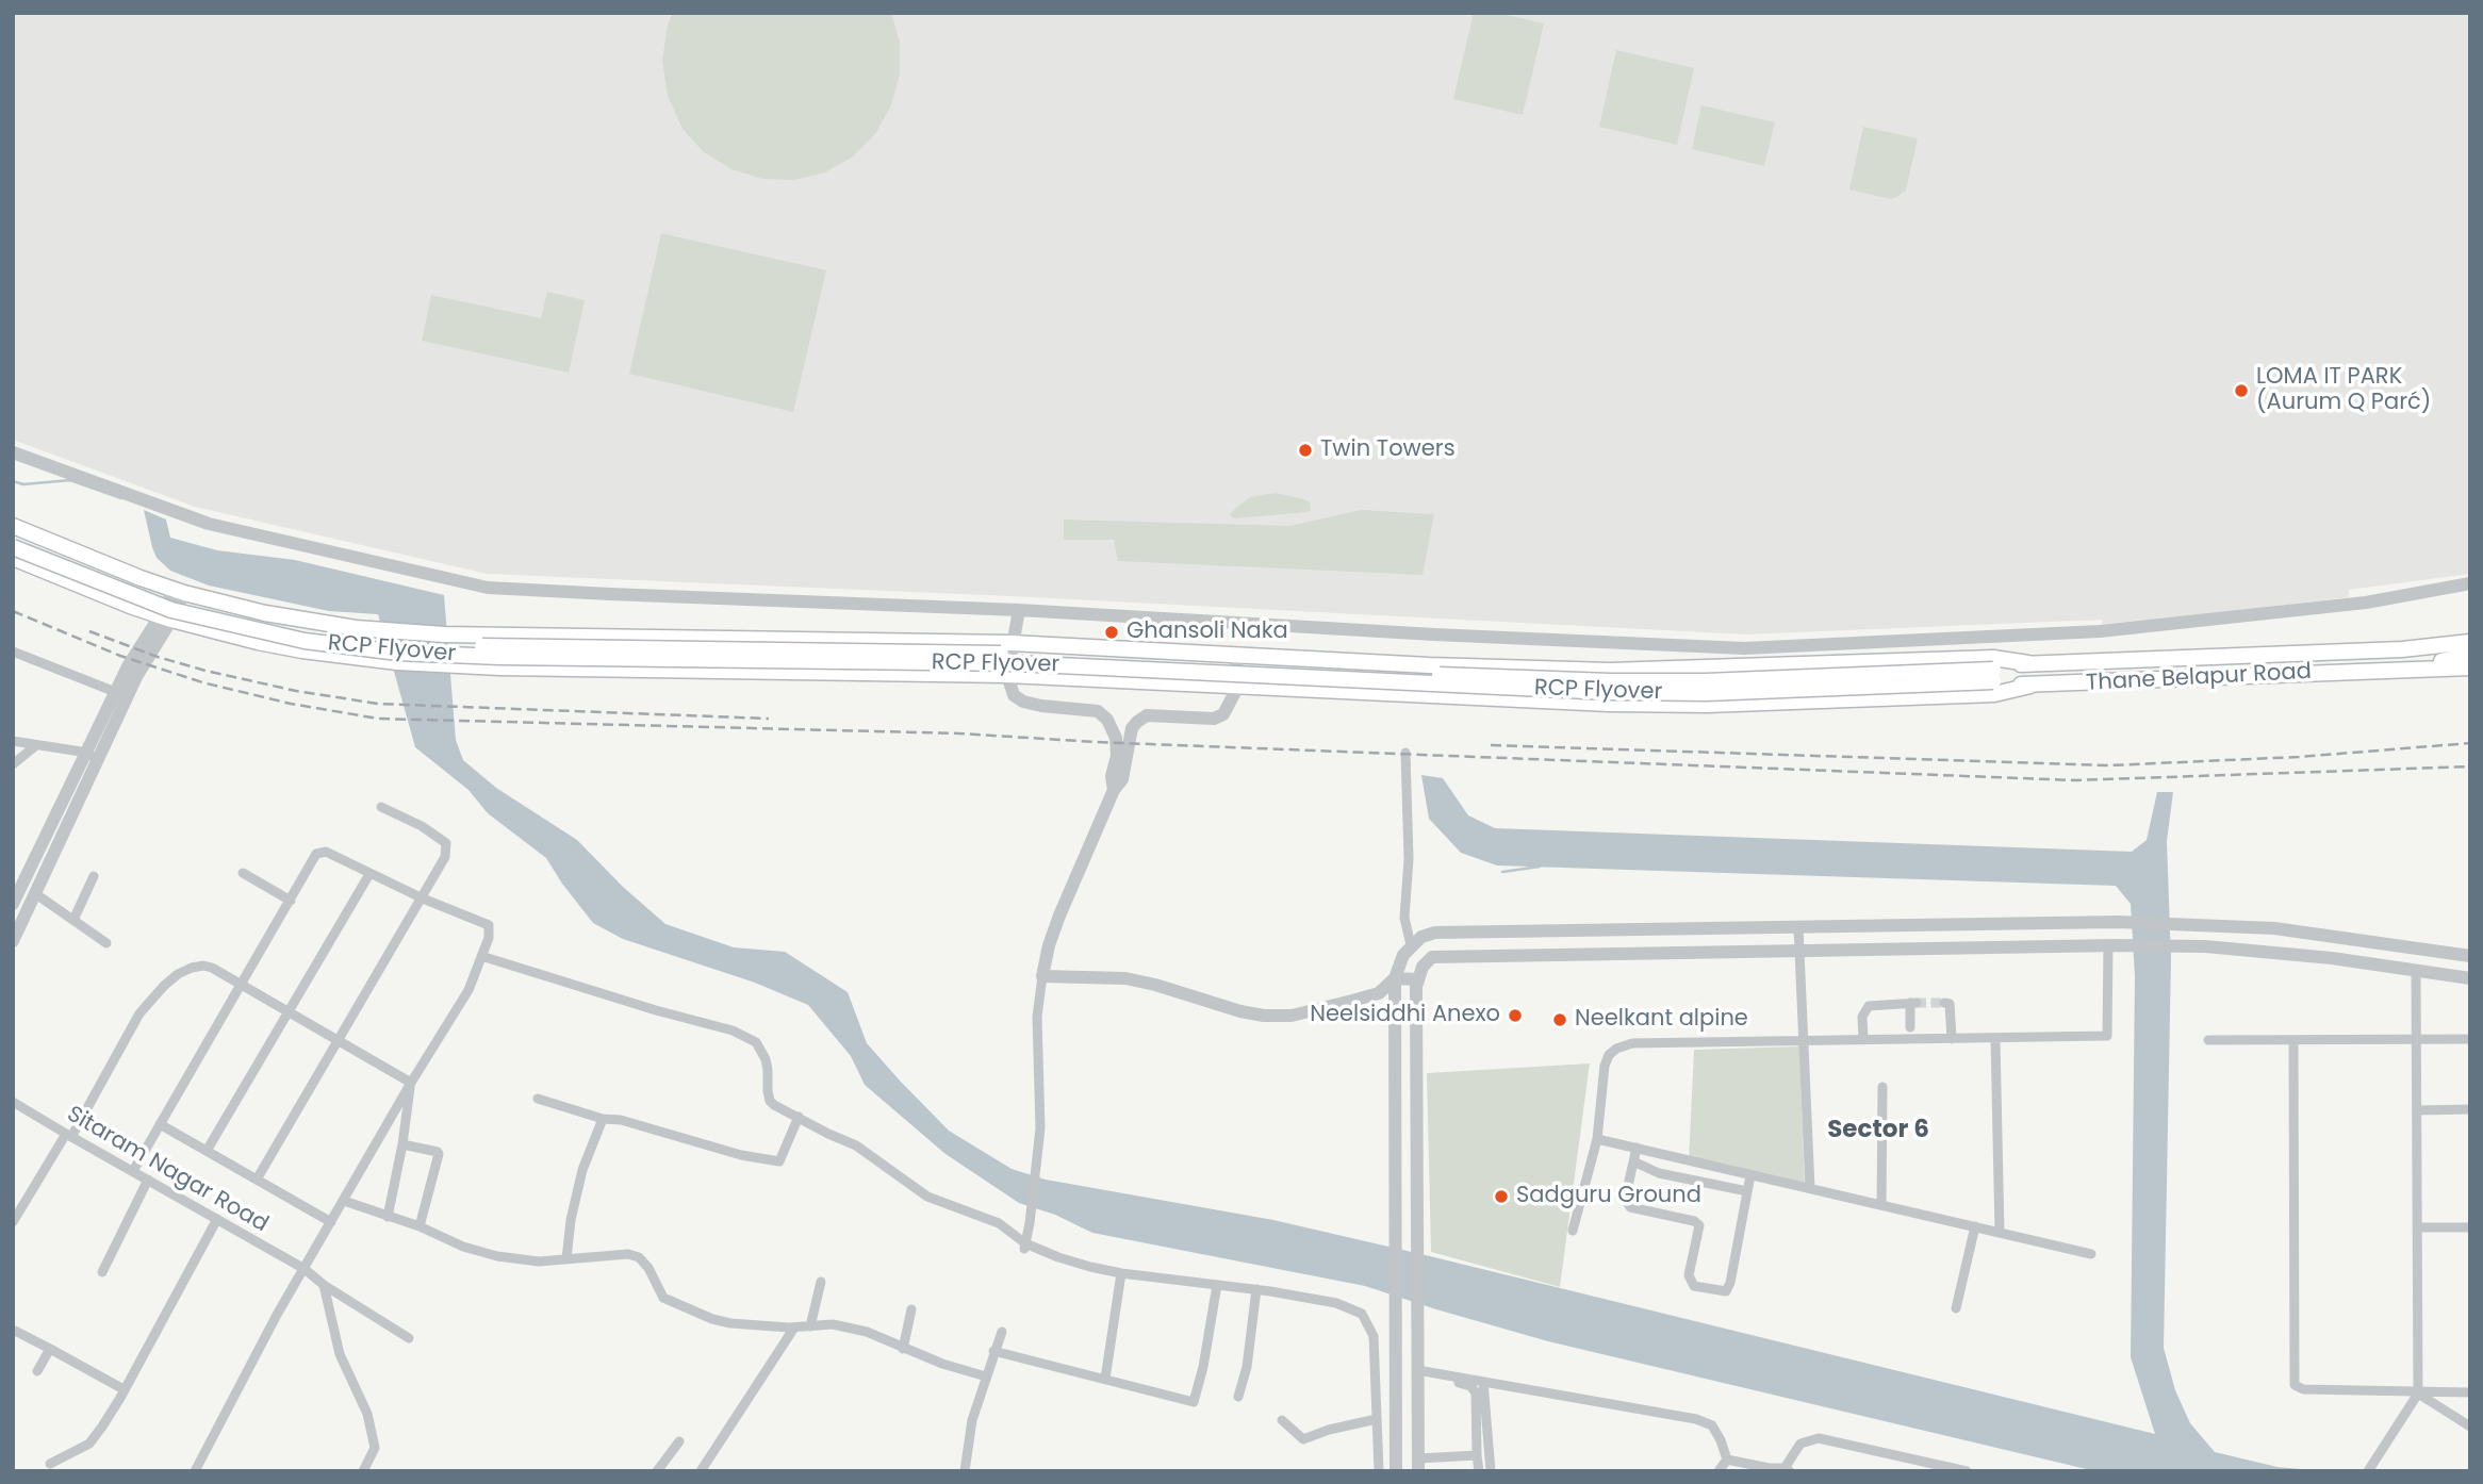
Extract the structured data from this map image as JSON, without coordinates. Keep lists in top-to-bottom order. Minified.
{"streets":{"main road":["RCP Flyover","Thane Belapur Road"],"street":["Sitaram Nagar Road"]},"crossings":[["RCP Flyover","Thane Belapur Road"]],"districts":["Sector 6"],"places":["LOMA IT PARK (Aurum Q Parć)","Twin Towers","Ghansoli Naka","Neelsiddhi Anexo","Neelkant alpine","Sadguru Ground"]}
